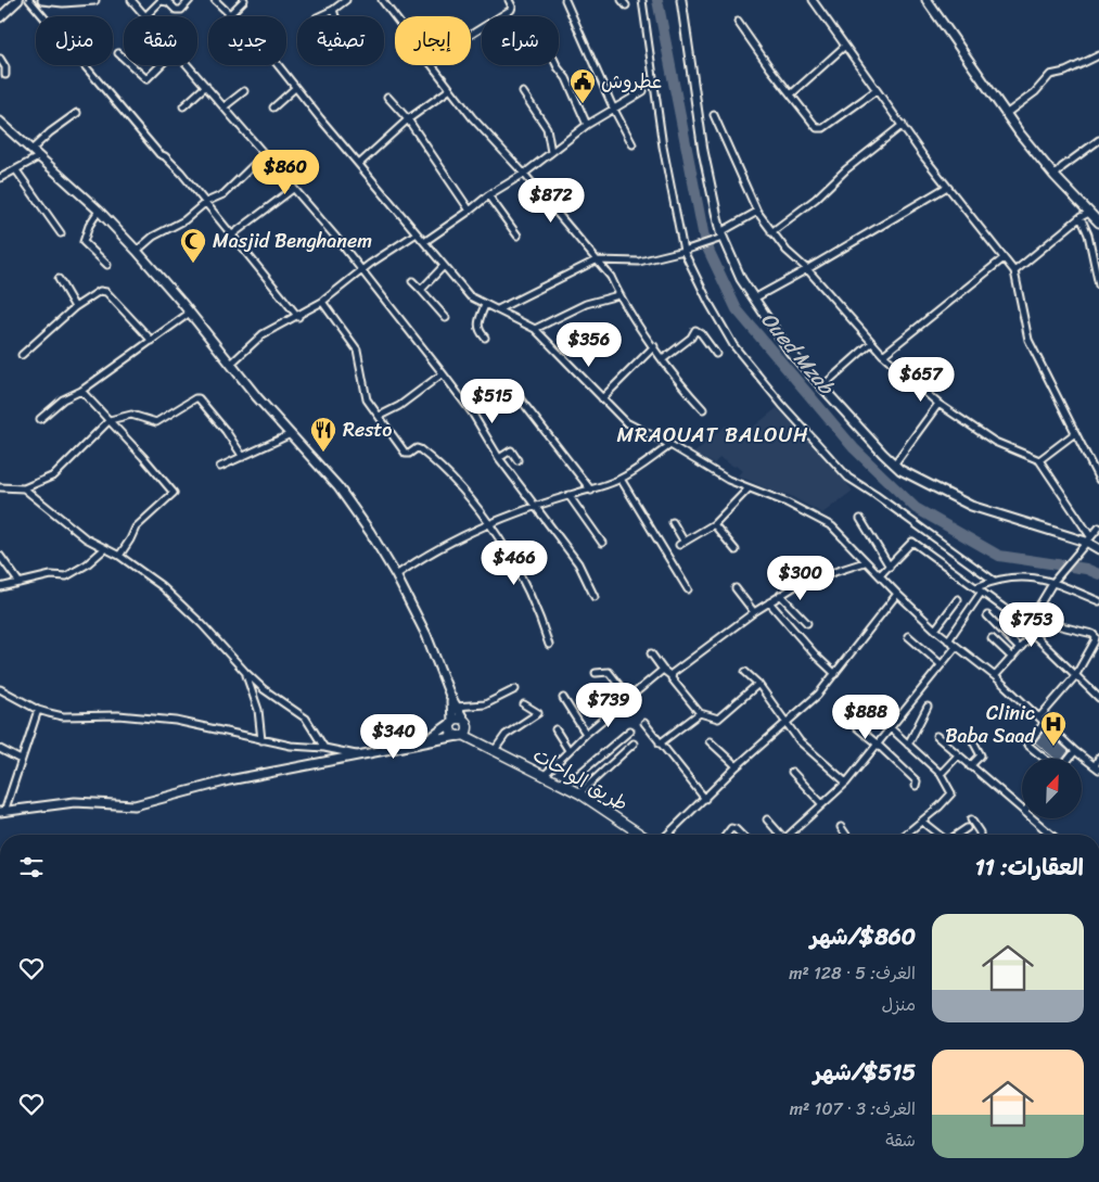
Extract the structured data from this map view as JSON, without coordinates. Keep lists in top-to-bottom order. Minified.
{"streets":{"main road":["طريق الواحات"]},"districts":["MRAOUAT BALOUH"],"water":["Oued Mzab"],"places":{"public building":["عطروش"],"mosque":["Masjid Benghanem"],"restaurant":["Resto"],"hospital":["Clinic Baba Saad"]},"north":"top right","page":{"chip":["شراء","إيجار","تصفية","جديد","شقة","منزل"],"price":["$860","$872","$356","$657","$515","$466","$300","$753","$739","$888","$340"],"heading":"العقارات: 11","list":[{"name":"$860/شهر","note":"الغرف: 5 · 128 m² · منزل"},{"name":"$515/شهر","note":"الغرف: 3 · 107 m² · شقة"}]}}
